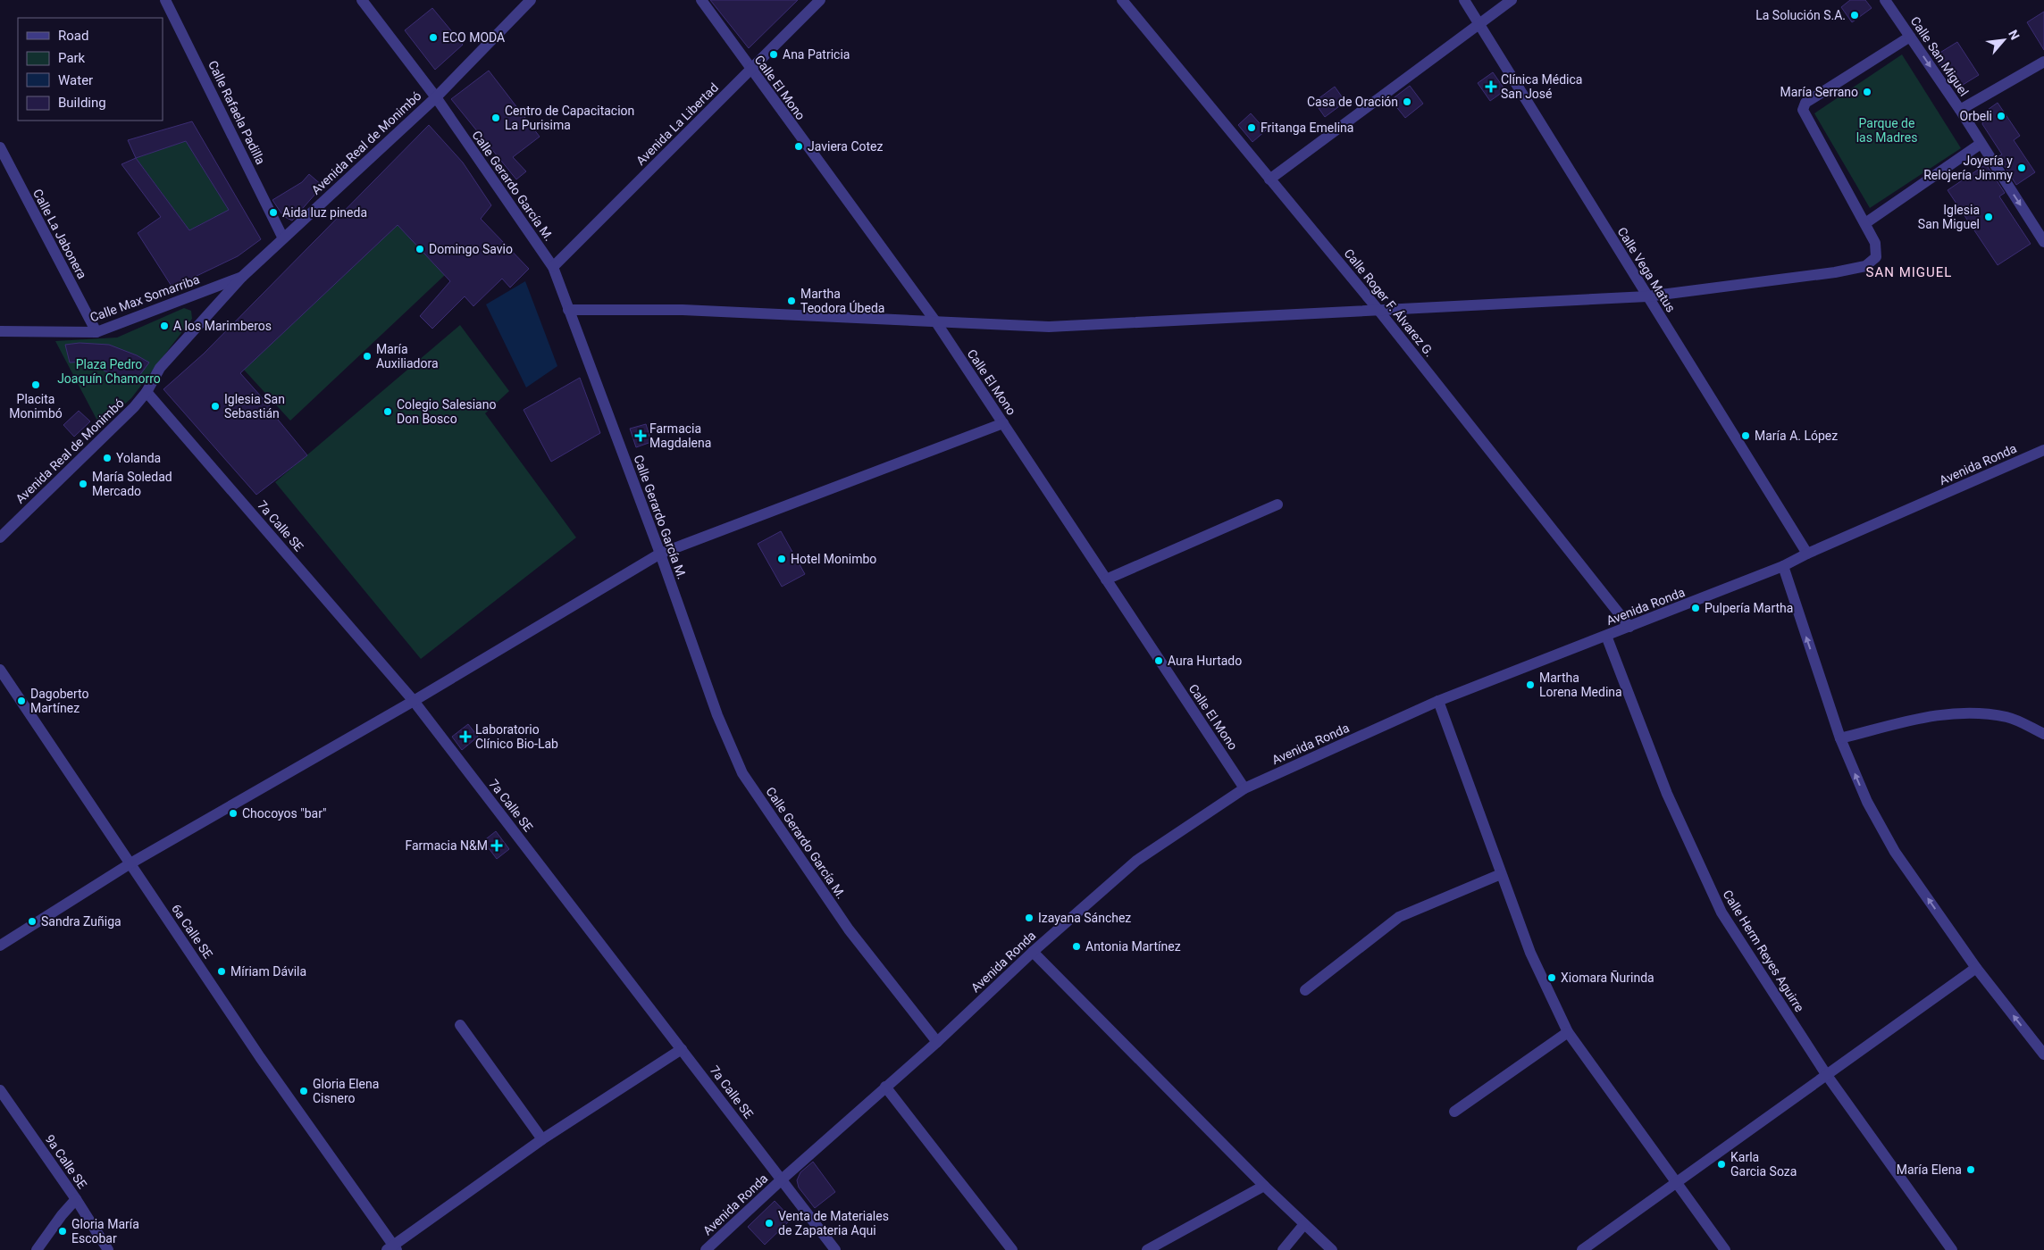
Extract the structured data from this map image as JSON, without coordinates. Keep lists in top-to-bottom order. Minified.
{"streets":{"street":["Calle San Miguel","Calle El Mono","Calle Rafaela Padilla","Avenida La Libertad","Avenida Real de Monimbó","Calle Gerardo García M.","Calle La Jabonera","Calle Vega Matus","Calle Max Somarriba","Calle Roger F. Álvarez G.","Avenida Ronda","7a Calle SE","6a Calle SE","Calle Herm Reyes Aguirre","9a Calle SE"]},"crossings":[["Calle El Mono","Avenida La Libertad"],["Calle El Mono","Avenida Ronda"],["Calle Rafaela Padilla","Avenida Real de Monimbó"],["Avenida La Libertad","Calle Gerardo García M."],["Avenida Real de Monimbó","Calle Gerardo García M."],["Avenida Real de Monimbó","Calle Max Somarriba"],["Avenida Real de Monimbó","7a Calle SE"],["Calle Gerardo García M.","Avenida Ronda"],["Calle La Jabonera","Calle Max Somarriba"],["Calle Vega Matus","Avenida Ronda"],["Calle Roger F. Álvarez G.","Avenida Ronda"],["Avenida Ronda","7a Calle SE"],["Avenida Ronda","Calle Herm Reyes Aguirre"]],"one_way":["Calle San Miguel"],"districts":["SAN MIGUEL"],"parks":["Parque de las Madres","Plaza Pedro Joaquín Chamorro"],"places":{"other":["La Solución S.A.","ECO MODA","Ana Patricia","María Serrano","Casa de Oración","Orbeli","Centro de Capacitacion La Purisima","Fritanga Emelina","Javiera Cotez","Joyería y Relojería Jimmy","Aida luz pineda","Iglesia San Miguel","Domingo Savio","Martha Teodora Úbeda","A los Marimberos","María Auxiliadora","Placita Monimbó","Iglesia San Sebastián","Colegio Salesiano Don Bosco","María A. López","Yolanda","María Soledad Mercado","Hotel Monimbo","Pulpería Martha","Aura Hurtado","Martha Lorena Medina","Dagoberto Martínez","Chocoyos \"bar\"","Izayana Sánchez","Sandra Zuñiga","Antonia Martínez","Míriam Dávila","Xiomara Ñurinda","Gloria Elena Cisnero","Karla Garcia Soza","María Elena","Venta de Materiales de Zapateria Aqui","Gloria María Escobar"],"health":["Clínica Médica San José","Farmacia Magdalena","Laboratorio Clínico Bio-Lab","Farmacia N&M"]},"legend":["Road","Park","Water","Building"],"north":"top right"}
